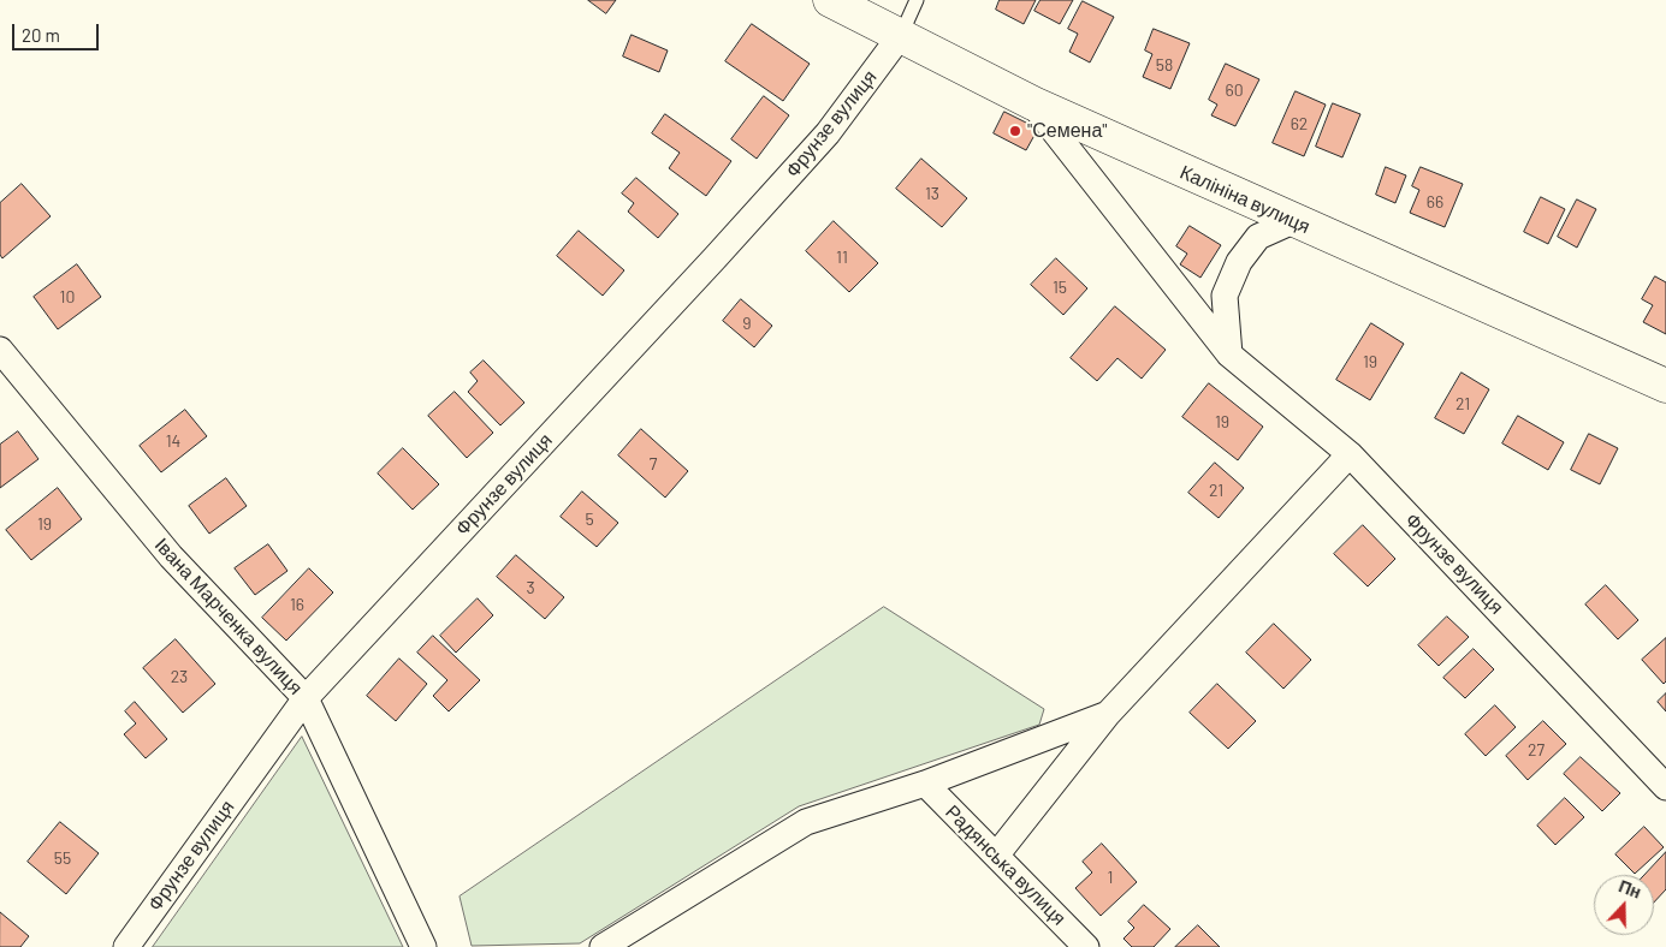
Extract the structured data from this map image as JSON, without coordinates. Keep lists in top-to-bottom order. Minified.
{"streets":{"street":["Фрунзе вулиця","Калініна вулиця","Івана Марченка вулиця","Радянська вулиця"]},"crossings":[["Фрунзе вулиця","Калініна вулиця"],["Фрунзе вулиця","Івана Марченка вулиця"]],"places":["\"Семена\""],"house_numbers":["58","60","62","13","66","11","15","10","9","19","21","19","14","7","21","5","19","3","16","23","27","55","1"],"scale_bar":"20 m","north":"top"}
